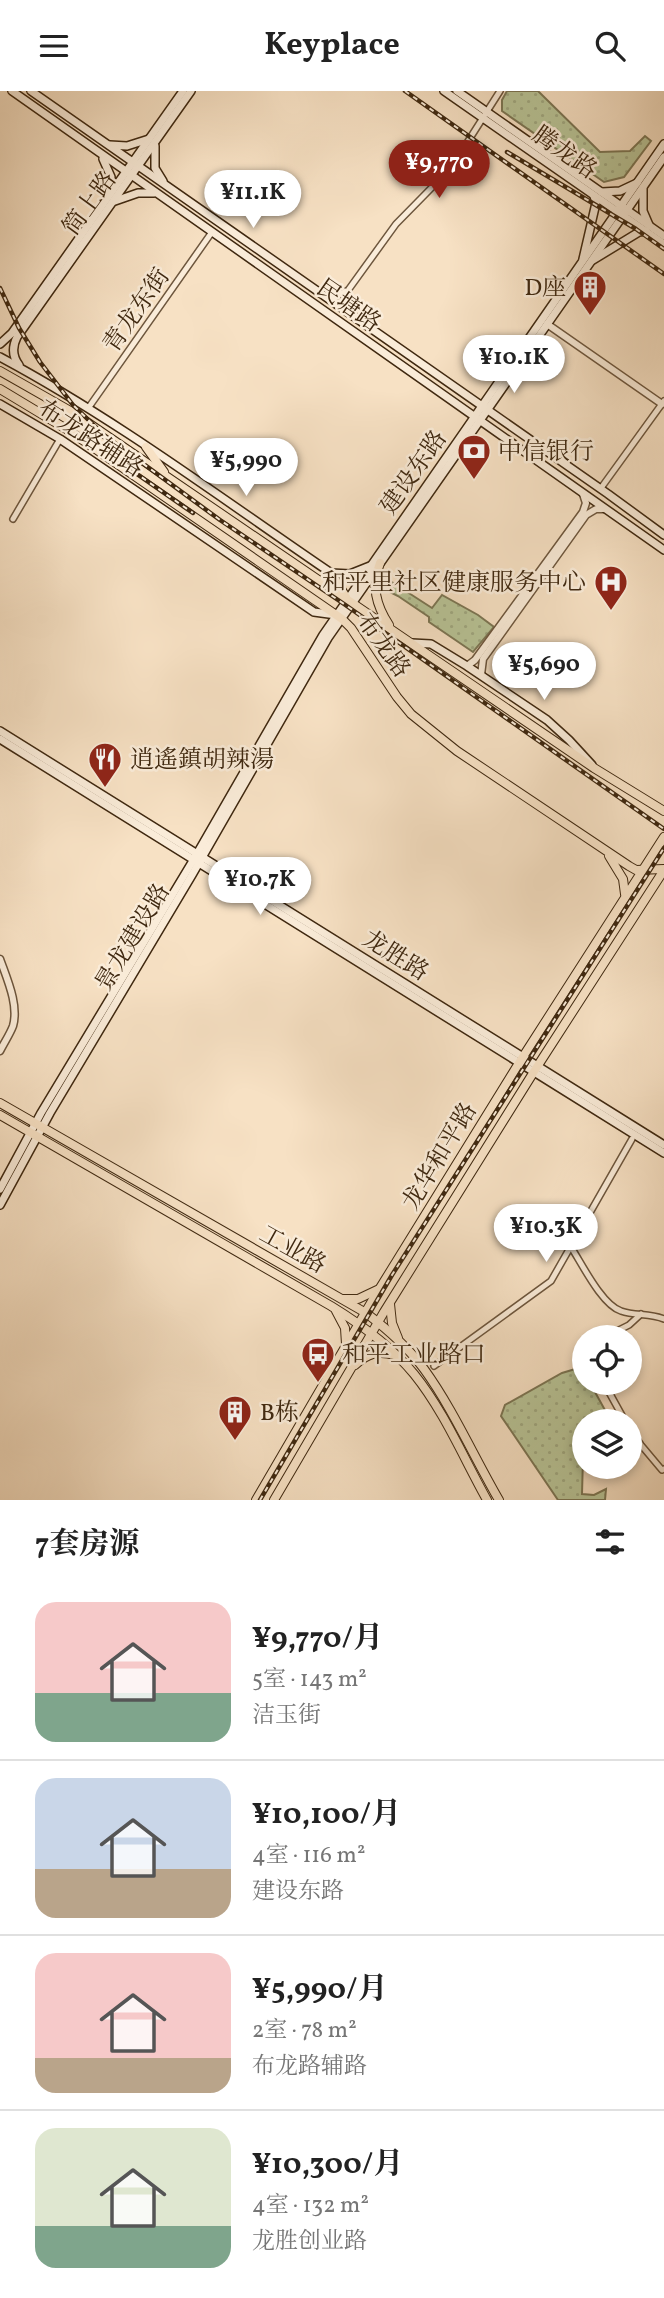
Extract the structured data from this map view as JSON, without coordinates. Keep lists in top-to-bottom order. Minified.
{"streets":{"main road":["腾龙路","简上路","民塘路","布龙路辅路","建设东路","布龙路","景龙建设路","龙胜路","龙华和平路","工业路"],"street":["青龙东街"]},"crossings":[["腾龙路","建设东路"],["简上路","民塘路"],["民塘路","青龙东街"],["民塘路","建设东路"],["青龙东街","布龙路辅路"],["布龙路辅路","建设东路"],["布龙路辅路","布龙路"],["布龙路辅路","景龙建设路"],["建设东路","布龙路"],["建设东路","景龙建设路"],["布龙路","景龙建设路"],["布龙路","龙华和平路"],["景龙建设路","龙胜路"],["景龙建设路","工业路"],["龙胜路","龙华和平路"],["龙华和平路","工业路"]],"places":{"building":["D座","B栋"],"bank":["中信银行"],"hospital":["和平里社区健康服务中心"],"restaurant":["逍遙鎮胡辣湯"],"bus stop":["和平工业路口"]},"page":{"header":"Keyplace","price":["¥9,770","¥11.1K","¥10.1K","¥5,990","¥5,690","¥10.7K","¥10.3K"],"heading":"7套房源","list":[{"name":"¥9,770/月","note":"5室 · 143 m² · 洁玉街"},{"name":"¥10,100/月","note":"4室 · 116 m² · 建设东路"},{"name":"¥5,990/月","note":"2室 · 78 m² · 布龙路辅路"},{"name":"¥10,300/月","note":"4室 · 132 m² · 龙胜创业路"}]}}
